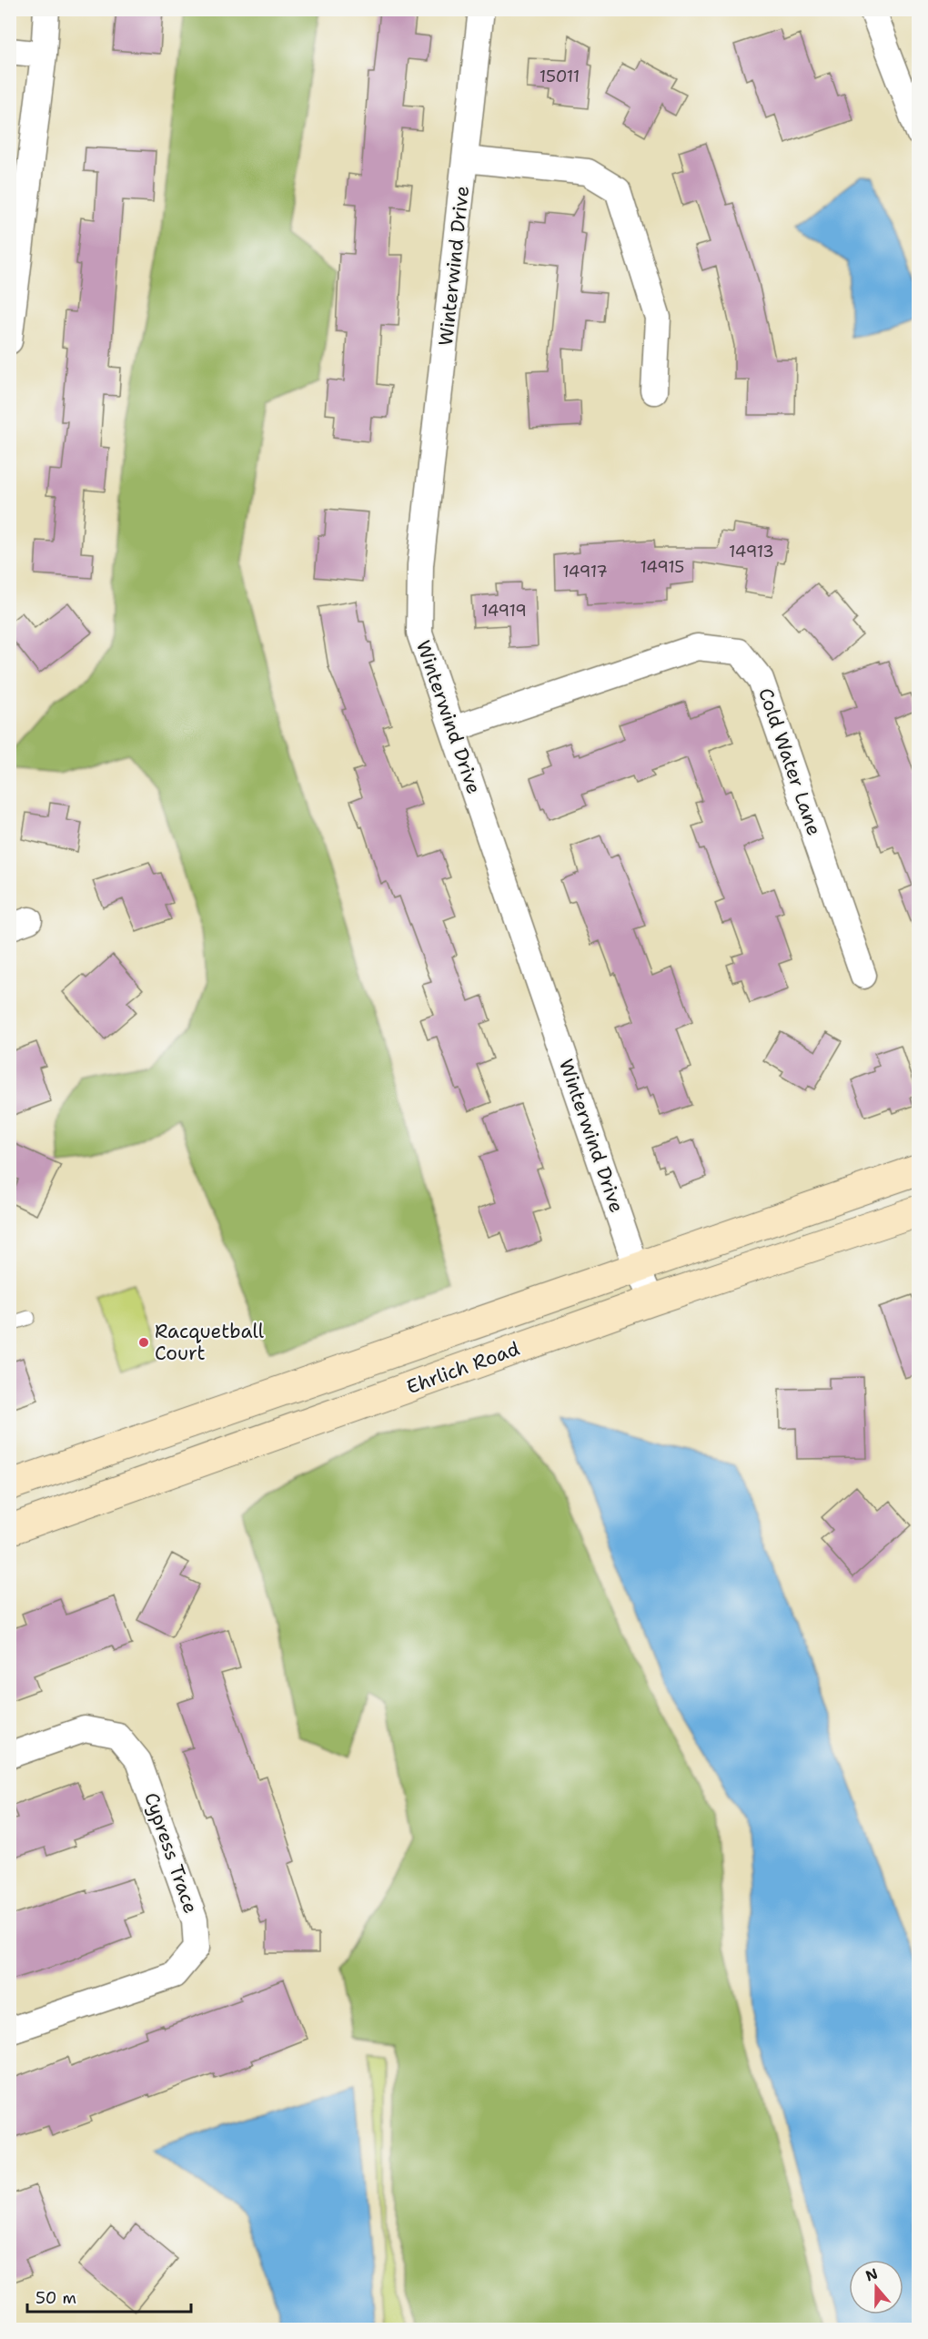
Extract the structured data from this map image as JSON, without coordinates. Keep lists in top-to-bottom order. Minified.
{"streets":{"main road":["Ehrlich Road"],"street":["Winterwind Drive","Cold Water Lane","Cypress Trace"]},"crossings":[["Winterwind Drive","Cold Water Lane"],["Winterwind Drive","Ehrlich Road"]],"places":["Racquetball Court"],"house_numbers":["15011","14913","14915","14917","14919"],"scale_bar":"50 m","north":"top"}
